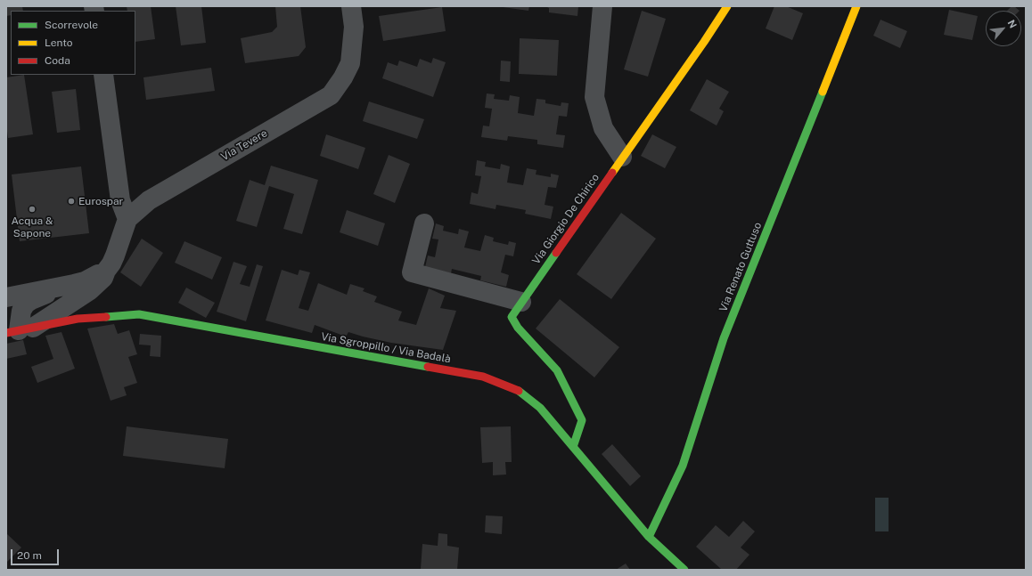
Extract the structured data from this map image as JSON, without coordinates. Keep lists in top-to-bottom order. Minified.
{"streets":{"street":["Via Tevere","Via Giorgio De Chirico","Via Renato Guttuso","Via Sgroppillo / Via Badalà"]},"crossings":[["Via Tevere","Via Sgroppillo / Via Badalà"],["Via Giorgio De Chirico","Via Sgroppillo / Via Badalà"],["Via Renato Guttuso","Via Sgroppillo / Via Badalà"]],"places":["Eurospar","Acqua & Sapone"],"legend":["Scorrevole","Lento","Coda"],"scale_bar":"20 m","north":"top right"}
